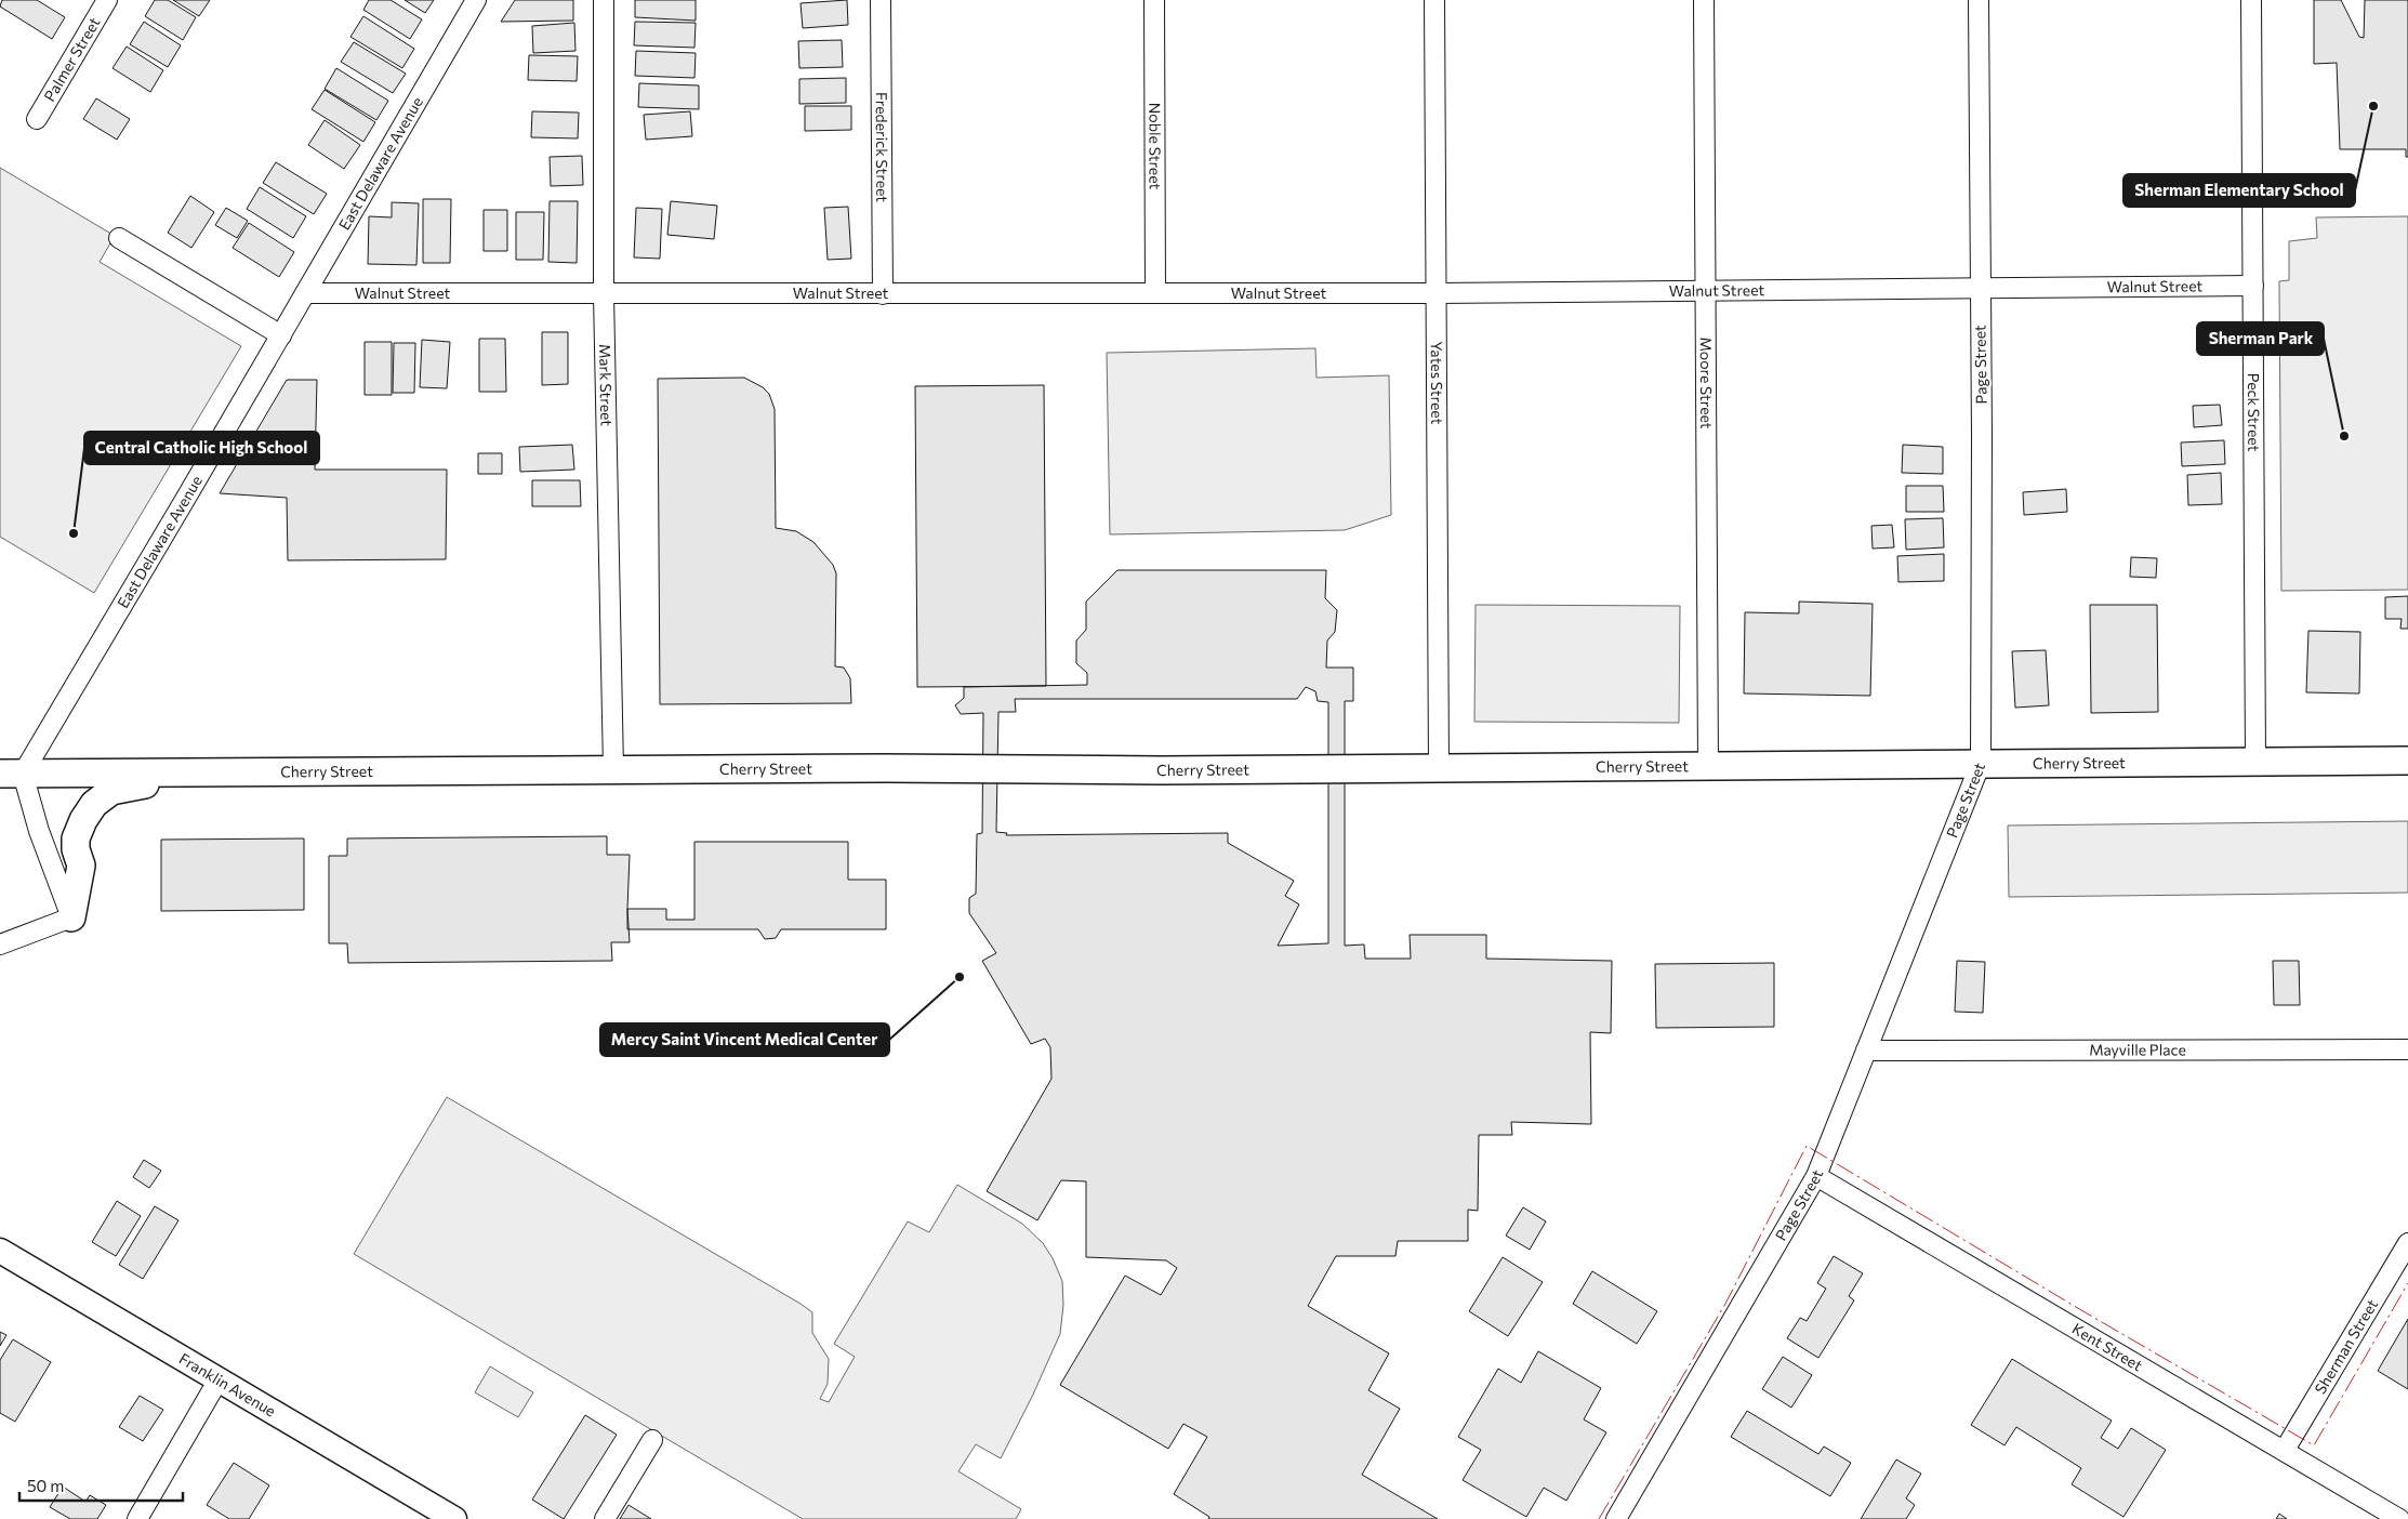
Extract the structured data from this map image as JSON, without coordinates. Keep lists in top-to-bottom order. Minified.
{"streets":{"main road":["Cherry Street"],"street":["Palmer Street","Noble Street","Frederick Street","East Delaware Avenue","Walnut Street","Page Street","Moore Street","Yates Street","Mark Street","Peck Street","Mayville Place","Kent Street","Sherman Street","Franklin Avenue"]},"crossings":[["Noble Street","Walnut Street"],["Frederick Street","Walnut Street"],["East Delaware Avenue","Walnut Street"],["East Delaware Avenue","Cherry Street"],["Walnut Street","Page Street"],["Walnut Street","Moore Street"],["Walnut Street","Yates Street"],["Walnut Street","Mark Street"],["Walnut Street","Peck Street"],["Page Street","Cherry Street"],["Page Street","Mayville Place"],["Page Street","Kent Street"],["Moore Street","Cherry Street"],["Yates Street","Cherry Street"],["Mark Street","Cherry Street"],["Peck Street","Cherry Street"],["Kent Street","Sherman Street"]],"places":["Sherman Elementary School","Sherman Park","Central Catholic High School","Mercy Saint Vincent Medical Center"],"scale_bar":"50 m"}
